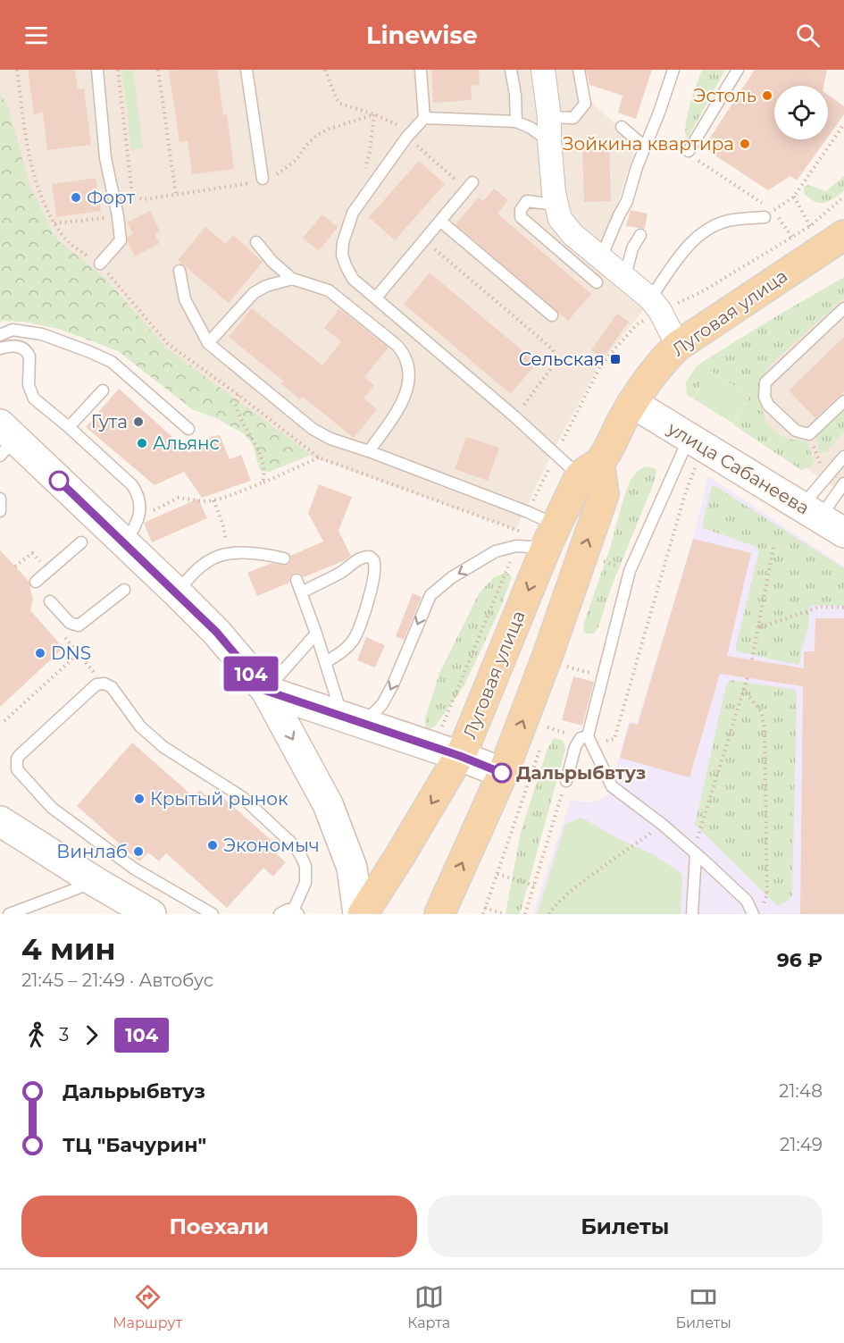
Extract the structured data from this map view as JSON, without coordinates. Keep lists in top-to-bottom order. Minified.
{"streets":{"main road":["Луговая улица","улица Сабанеева"]},"crossings":[["Луговая улица","улица Сабанеева"]],"places":{"other":["Эстоль","Зойкина квартира","Форт","Гута","Альянс","DNS","Дальрыбвтуз","Крытый рынок","Экономыч","Винлаб"],"transit":["Сельская"]},"lines":["bus line 104"],"page":{"header":"Linewise","on_map":"104","heading":["4 мин","21:45 – 21:49 · Автобус","96 ₽"],"legs":["3","104"],"list":[{"name":"Дальрыбвтуз","value":"21:48"},{"name":"ТЦ \"Бачурин\"","value":"21:49"}],"buttons":["Поехали","Билеты"],"tabs":["Маршрут","Карта","Билеты"]}}
